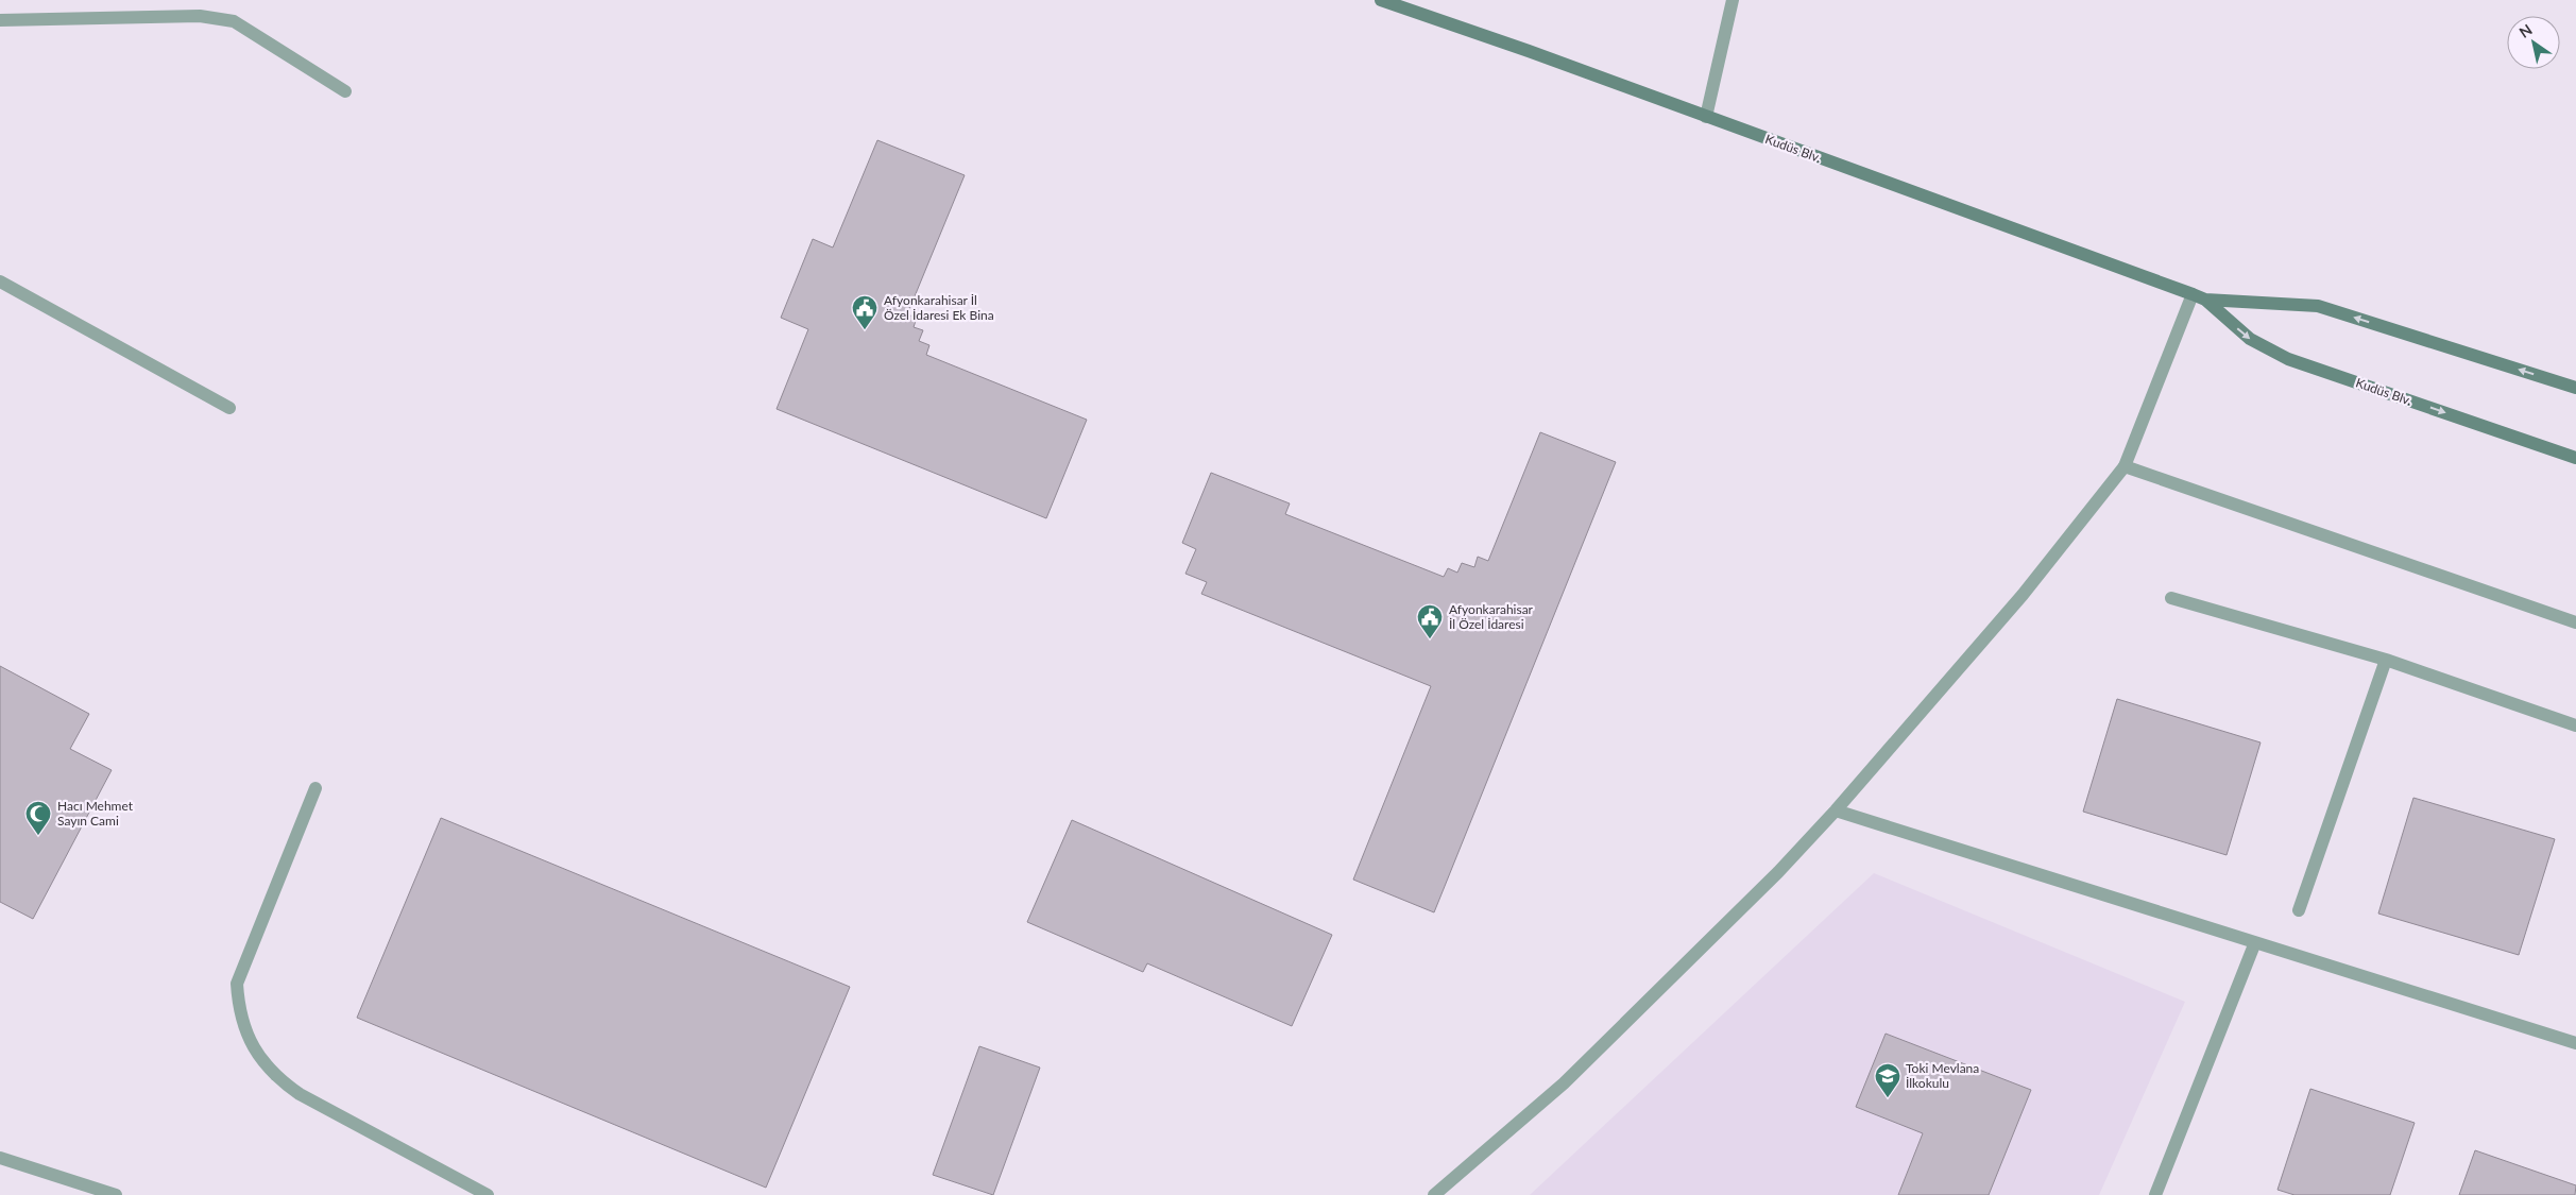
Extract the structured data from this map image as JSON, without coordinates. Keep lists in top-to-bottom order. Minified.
{"streets":{"street":["Kudüs Blv."]},"places":{"public building":["Afyonkarahisar İl Özel İdaresi Ek Bina","Afyonkarahisar İl Özel İdaresi"],"mosque":["Hacı Mehmet Sayın Cami"],"school or university":["Toki Mevlana İlkokulu"]},"north":"top left"}
